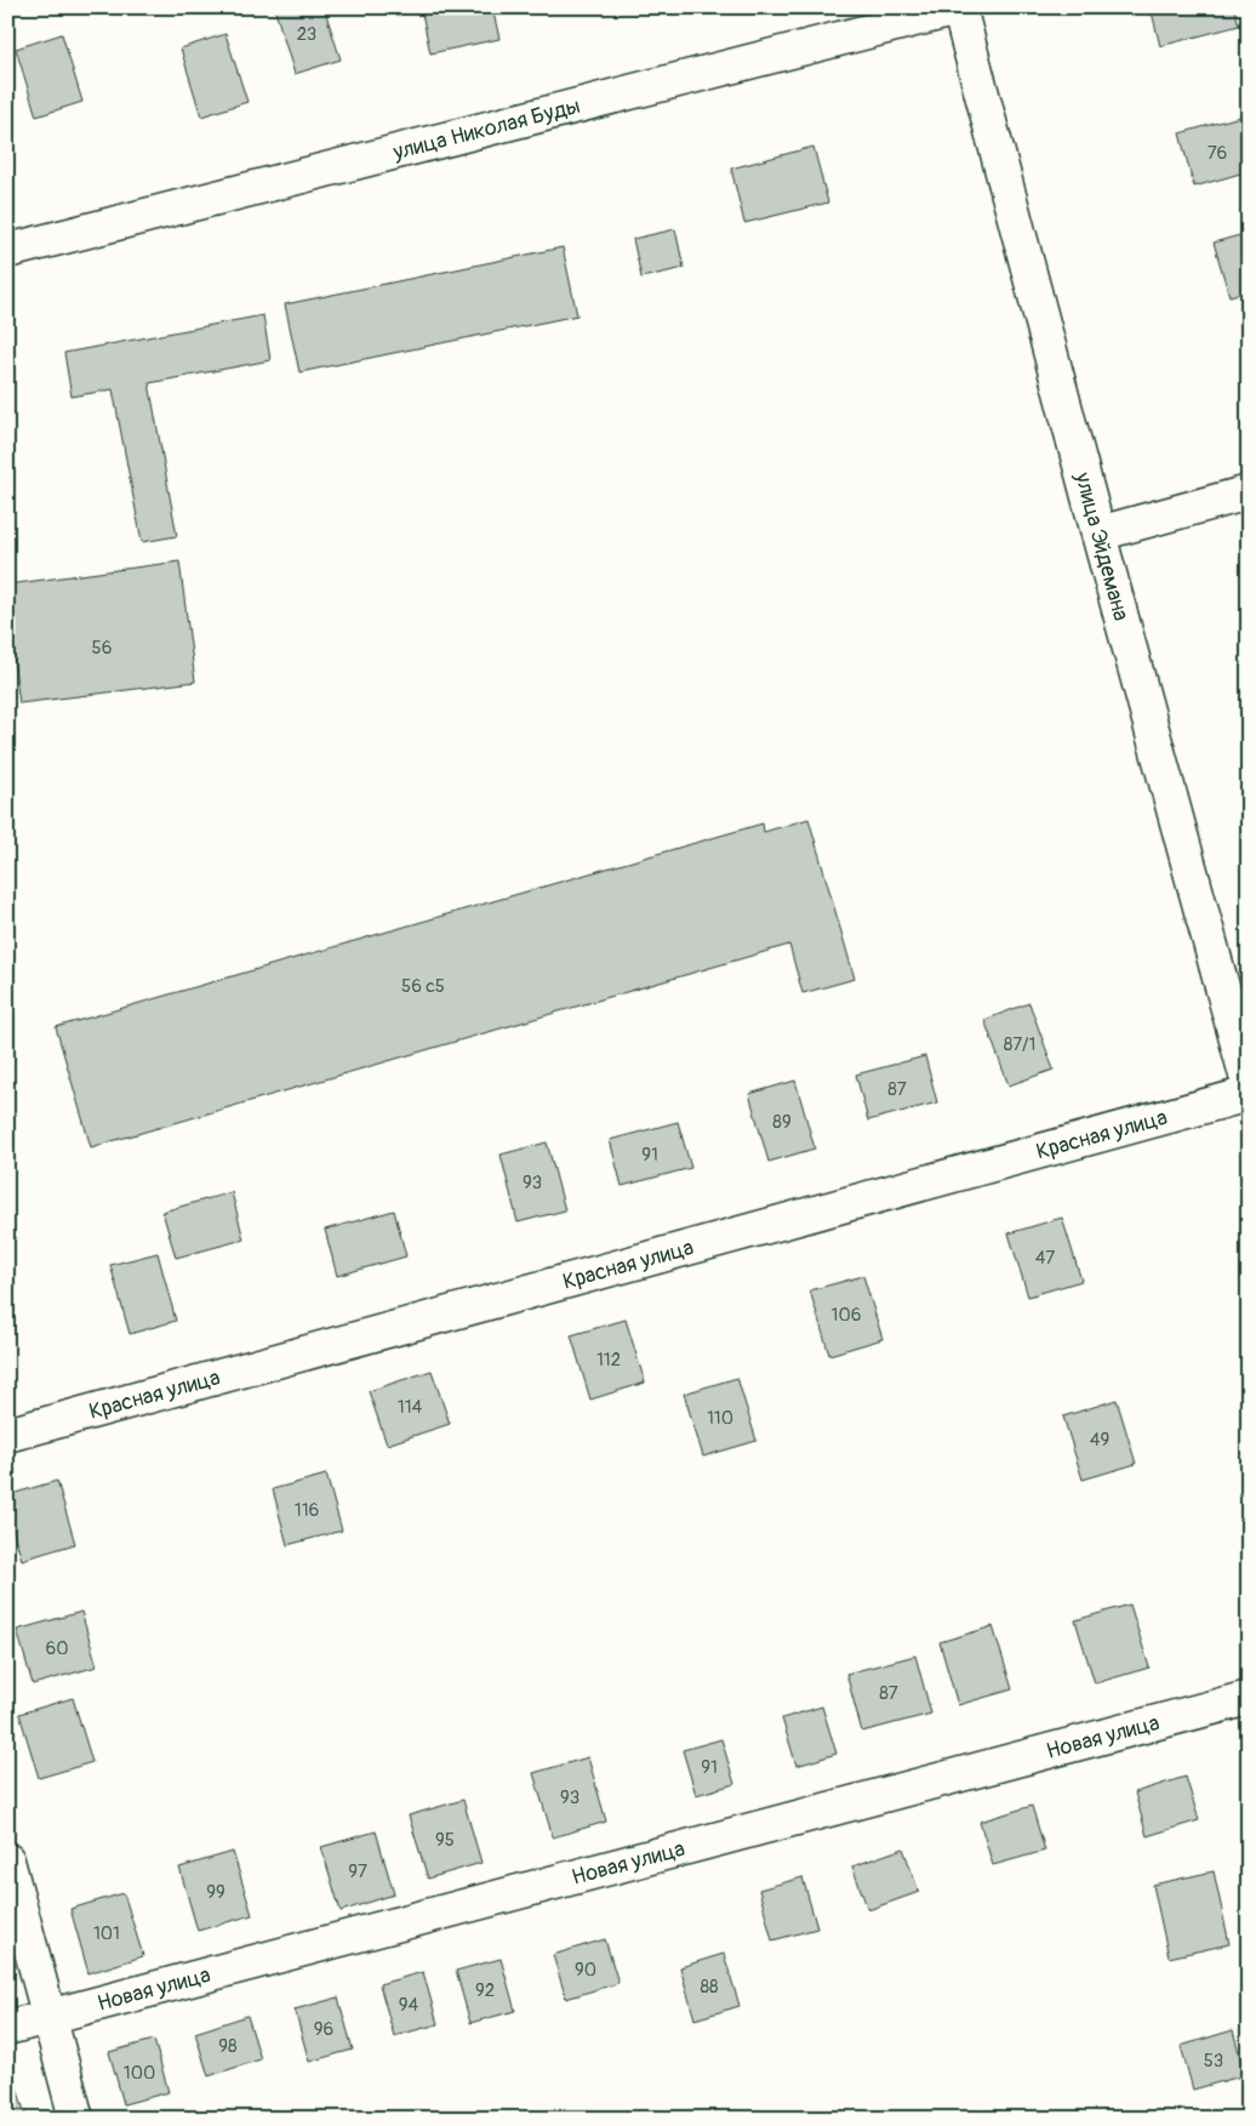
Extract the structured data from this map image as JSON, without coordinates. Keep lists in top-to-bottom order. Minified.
{"streets":{"street":["улица Николая Буды","улица Эйдемана","Красная улица","Новая улица"]},"crossings":[["улица Николая Буды","улица Эйдемана"]],"house_numbers":["23","76","56","56 с5","87/1","87","89","91","93","47","106","112","114","110","49","116","60","87","91","93","95","97","99","101","90","88","92","94","96","98","53","100"]}
